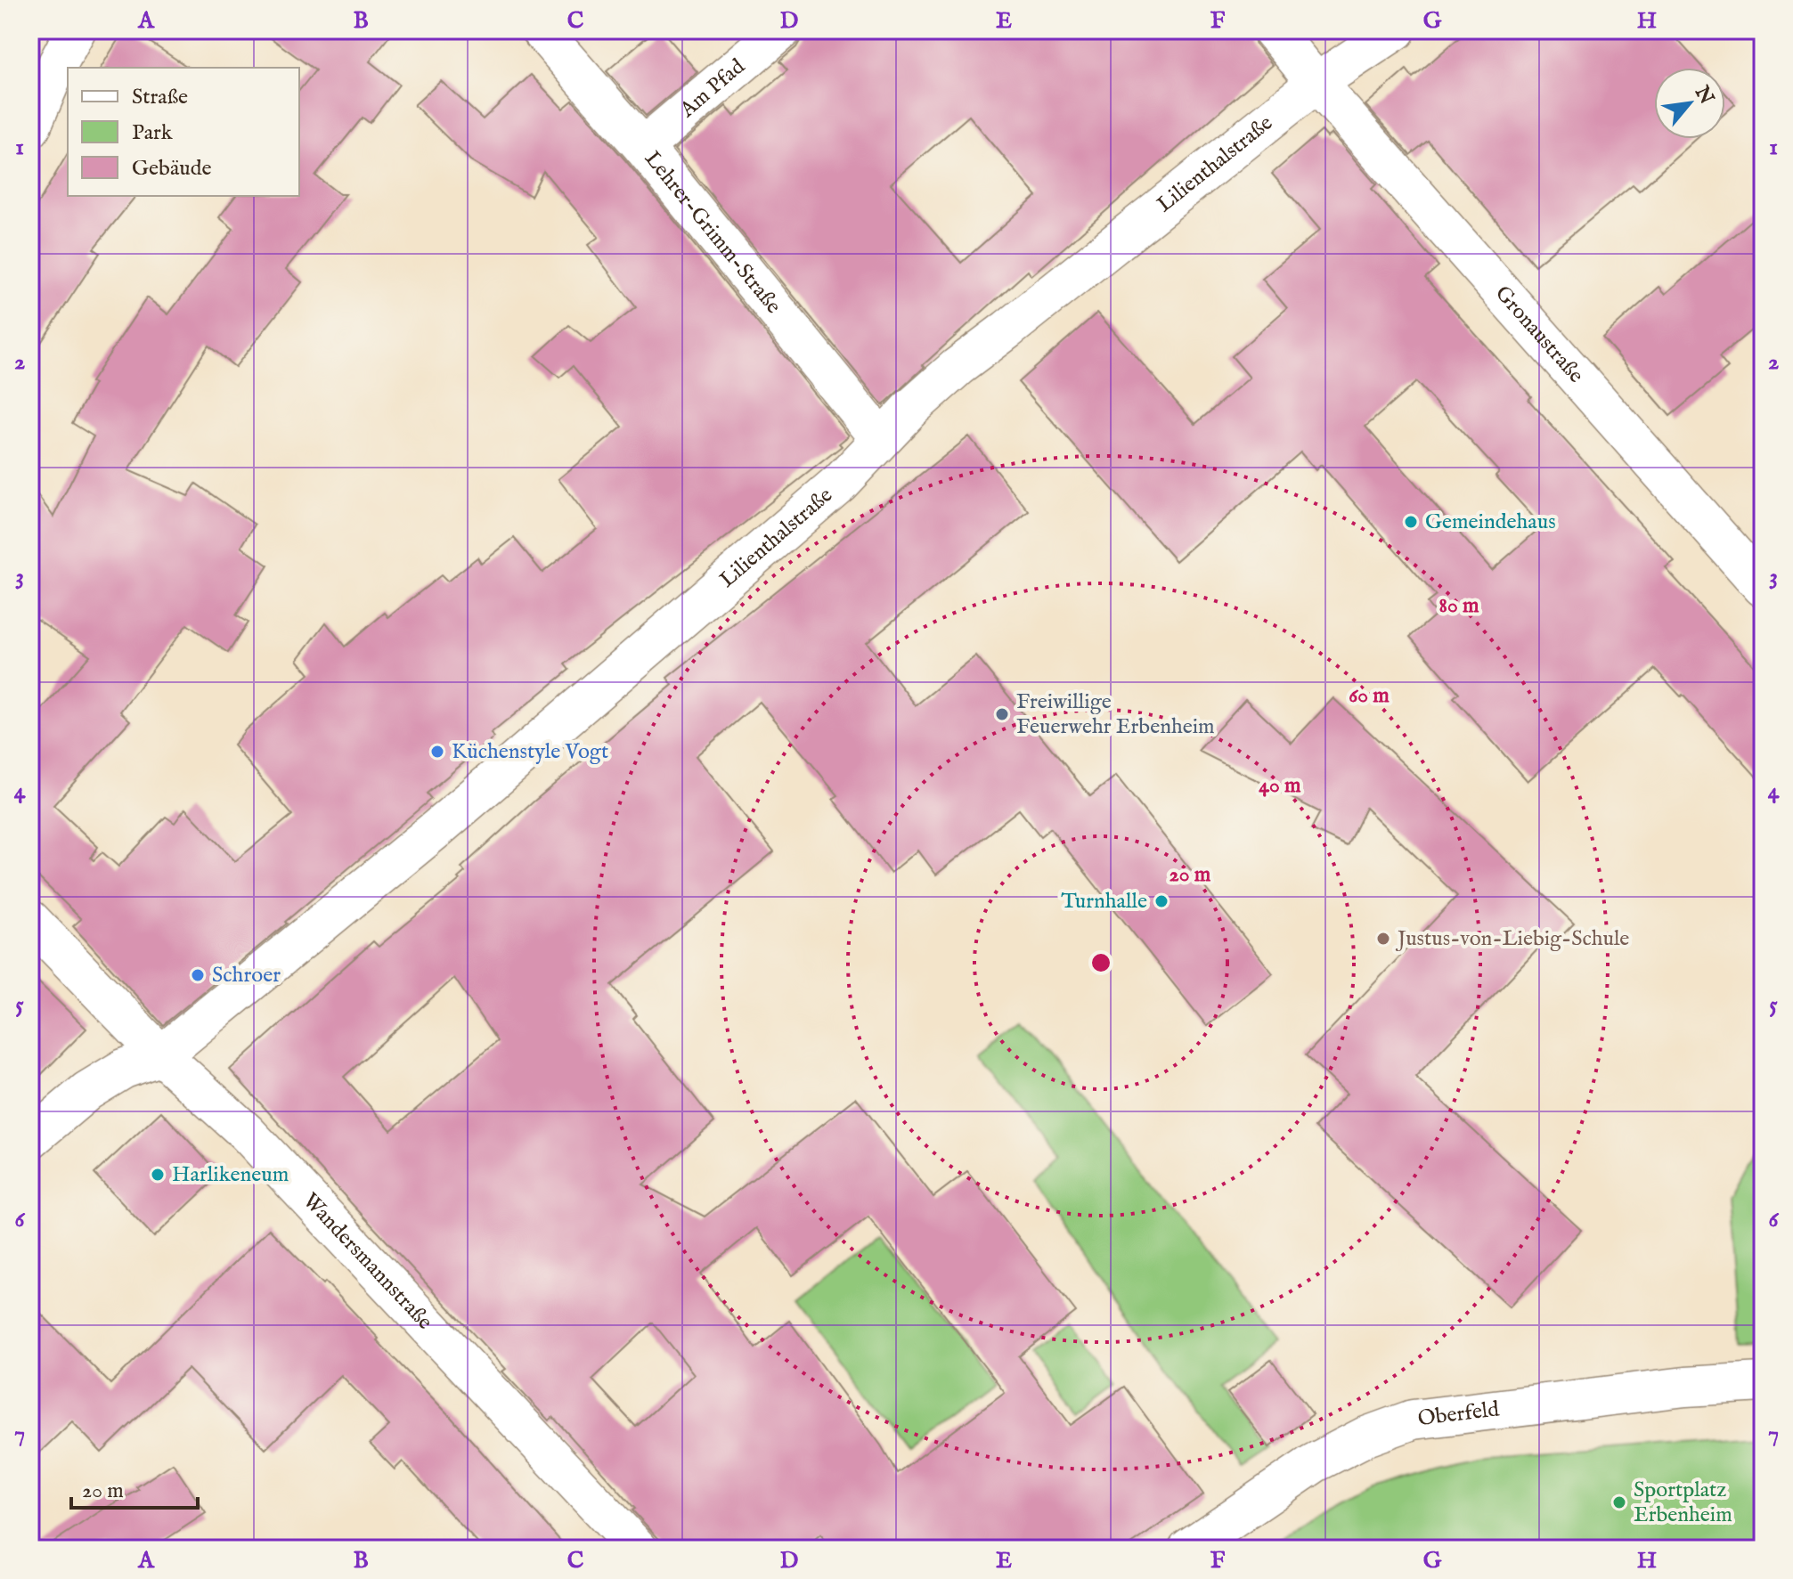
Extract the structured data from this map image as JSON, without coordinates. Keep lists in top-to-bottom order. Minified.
{"streets":{"street":["Am Pfad","Lilienthalstraße","Lehrer-Grimm-Straße","Gronaustraße","Wandersmannstraße","Oberfeld"]},"crossings":[["Am Pfad","Lehrer-Grimm-Straße"],["Lilienthalstraße","Lehrer-Grimm-Straße"],["Lilienthalstraße","Gronaustraße"],["Lilienthalstraße","Wandersmannstraße"]],"places":["Gemeindehaus","Freiwillige Feuerwehr Erbenheim","Küchenstyle Vogt","Turnhalle","Justus-von-Liebig-Schule","Schroer","Harlikeneum","Sportplatz Erbenheim"],"legend":["Straße","Park","Gebäude"],"scale_bar":"20 m","north":"top right","grid":{"columns":["A","B","C","D","E","F","G","H"],"rows":["1","2","3","4","5","6","7"]},"rings":["80 m","60 m","40 m","20 m"]}
